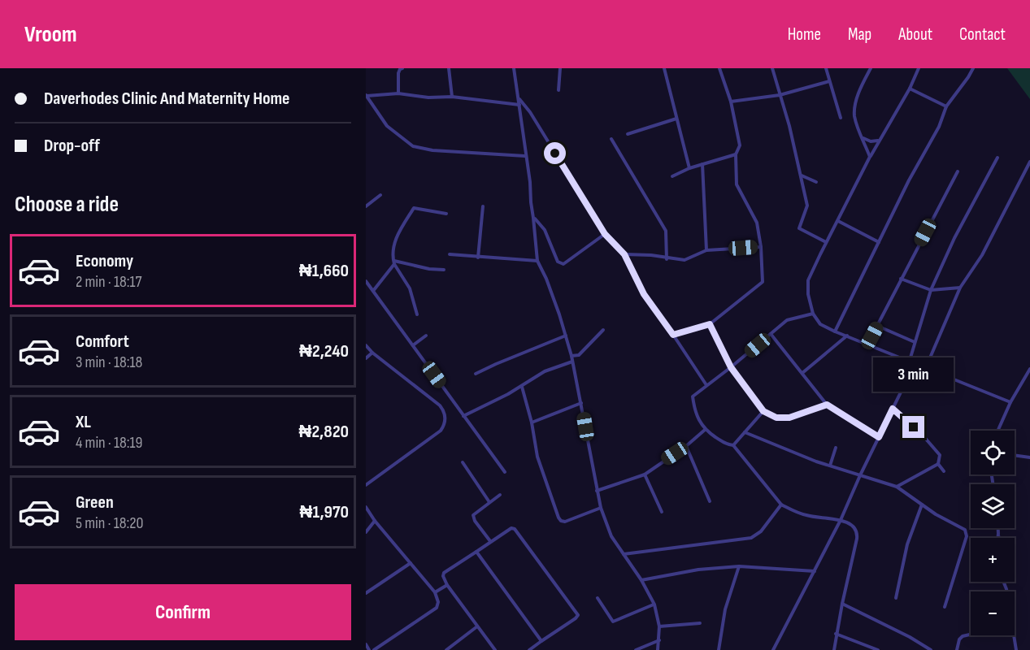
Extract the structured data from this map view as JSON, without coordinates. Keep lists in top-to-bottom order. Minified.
{"page":{"header":"Vroom","nav":["Home","Map","About","Contact"],"banner":["Daverhodes Clinic And Maternity Home","Drop-off"],"heading":"Choose a ride","list":[{"name":"Economy","note":"2 min · 18:17","value":"₦1,660"},{"name":"Comfort","note":"3 min · 18:18","value":"₦2,240"},{"name":"XL","note":"4 min · 18:19","value":"₦2,820"},{"name":"Green","note":"5 min · 18:20","value":"₦1,970"}],"bubble":"3 min","map_buttons":["+","−"],"buttons":"Confirm"}}
